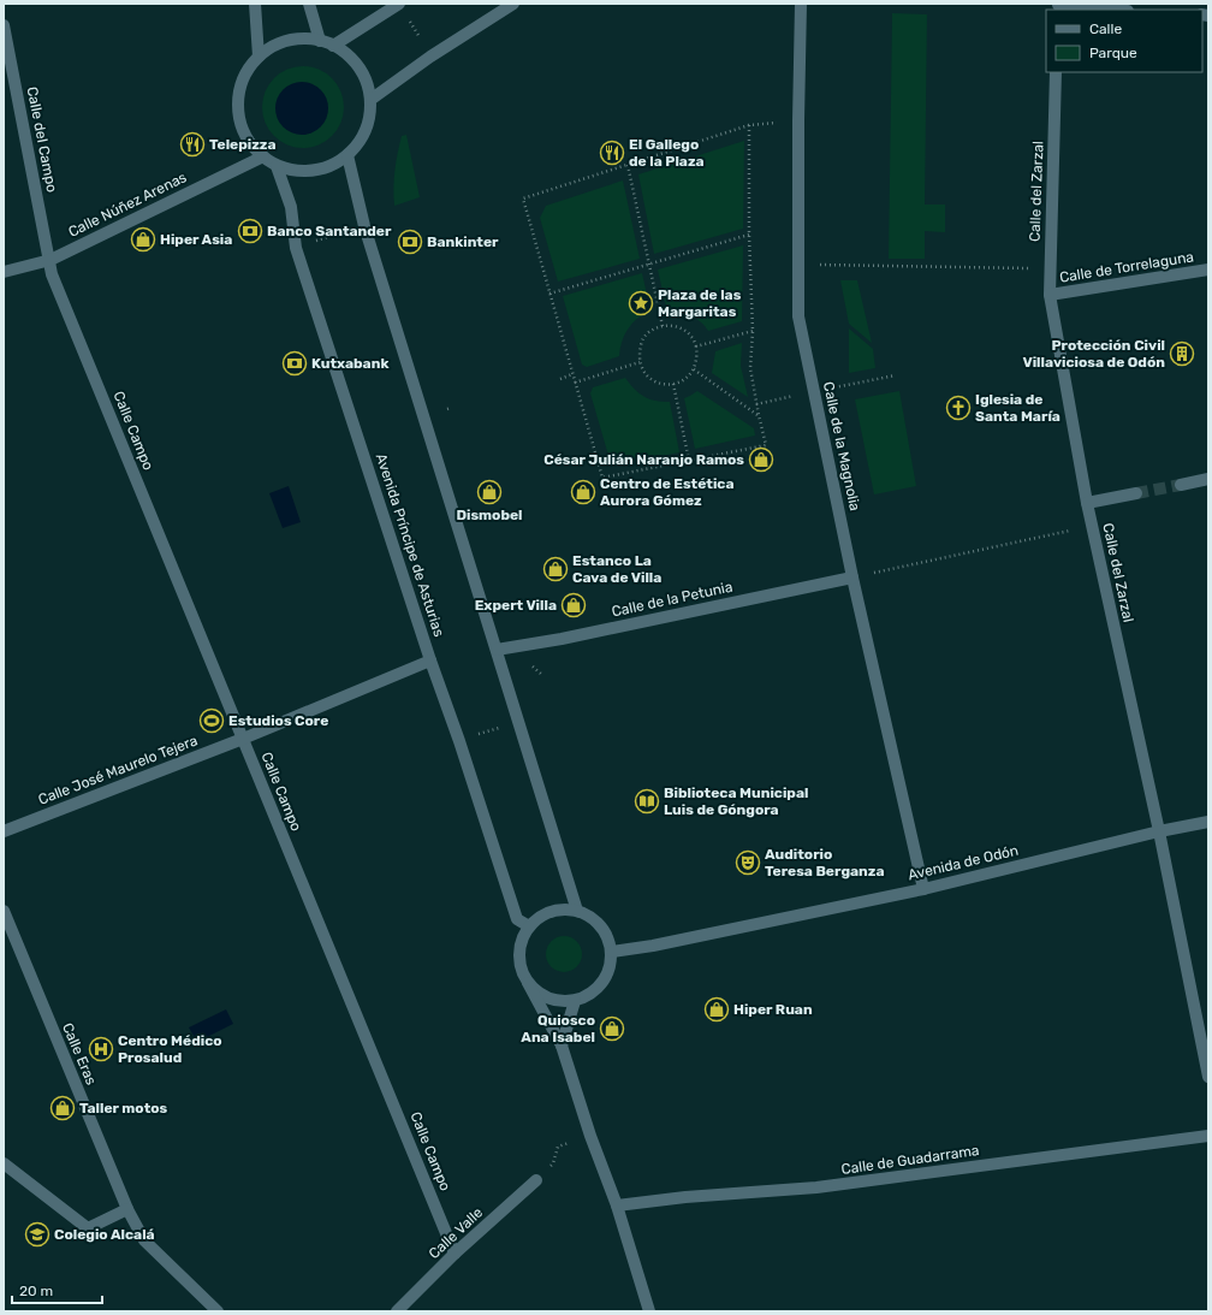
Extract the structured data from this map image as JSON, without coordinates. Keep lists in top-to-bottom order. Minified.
{"streets":{"street":["Calle del Campo","Calle del Zarzal","Calle Núñez Arenas","Calle de Torrelaguna","Calle Campo","Calle de la Magnolia","Avenida Príncipe de Asturias","Calle de la Petunia","Calle José Maurelo Tejera","Avenida de Odón","Calle Eras","Calle de Guadarrama","Calle Valle"]},"crossings":[["Calle del Campo","Calle Núñez Arenas"],["Calle del Campo","Calle Campo"],["Calle del Zarzal","Calle de Torrelaguna"],["Calle del Zarzal","Avenida de Odón"],["Calle Núñez Arenas","Calle Campo"],["Calle Núñez Arenas","Avenida Príncipe de Asturias"],["Calle Campo","Calle José Maurelo Tejera"],["Calle Campo","Calle Valle"],["Calle de la Magnolia","Calle de la Petunia"],["Calle de la Magnolia","Avenida de Odón"],["Avenida Príncipe de Asturias","Calle José Maurelo Tejera"],["Avenida Príncipe de Asturias","Avenida de Odón"]],"places":{"restaurant":["Telepizza","El Gallego de la Plaza"],"bank":["Banco Santander","Bankinter","Kutxabank"],"shop":["Hiper Asia","César Julián Naranjo Ramos","Dismobel","Centro de Estética Aurora Gómez","Estanco La Cava de Villa","Expert Villa","Hiper Ruan","Quiosco Ana Isabel","Taller motos"],"place":["Plaza de las Margaritas"],"building":["Protección Civil Villaviciosa de Odón"],"church":["Iglesia de Santa María"],"sports":["Estudios Core"],"library":["Biblioteca Municipal Luis de Góngora"],"theatre":["Auditorio Teresa Berganza"],"hospital":["Centro Médico Prosalud"],"school or university":["Colegio Alcalá"]},"legend":["Calle","Parque"],"scale_bar":"20 m"}
